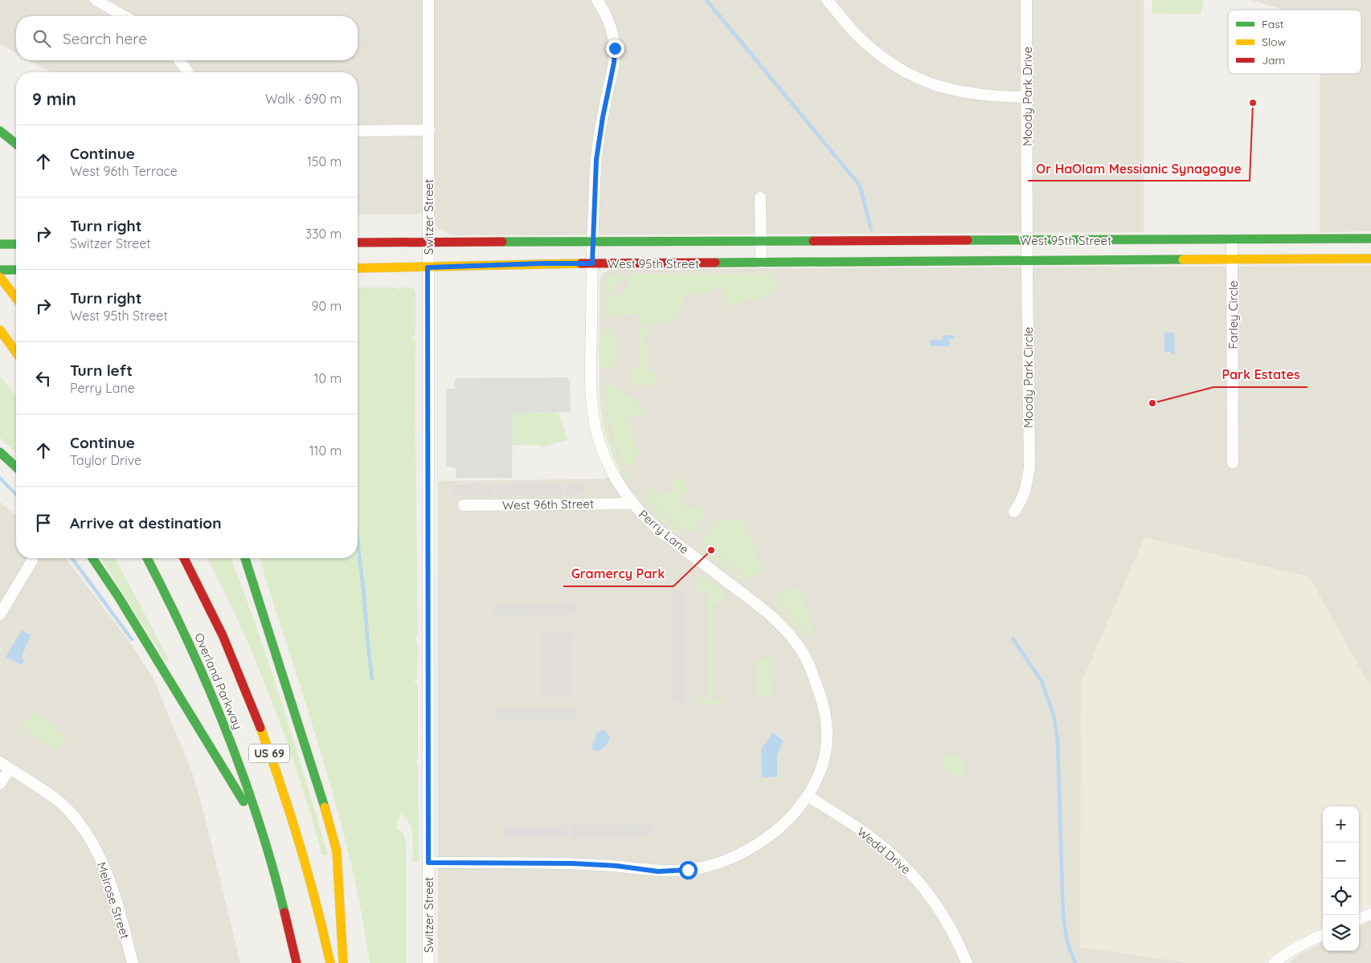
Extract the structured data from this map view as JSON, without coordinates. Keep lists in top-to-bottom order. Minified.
{"streets":{"main road":["West 95th Street","Overland Parkway","US 69"],"street":["Moody Park Drive","Switzer Street","Farley Circle","Moody Park Circle","West 96th Street","Perry Lane","Wedd Drive","Melrose Street"]},"crossings":[["Moody Park Drive","West 95th Street"],["Moody Park Drive","Moody Park Circle"],["Switzer Street","West 95th Street"],["Switzer Street","Perry Lane"],["West 95th Street","Farley Circle"],["West 95th Street","Moody Park Circle"],["West 95th Street","Perry Lane"],["West 96th Street","Perry Lane"],["Perry Lane","Wedd Drive"]],"places":["Or HaOlam Messianic Synagogue","Park Estates","Gramercy Park"],"legend":["Fast","Slow","Jam"],"page":{"search":"Search here","heading":["9 min","Walk · 690 m"],"list":[["Continue","West 96th Terrace","150 m"],["Turn right","Switzer Street","330 m"],["Turn right","West 95th Street","90 m"],["Turn left","Perry Lane","10 m"],["Continue","Taylor Drive","110 m"],"Arrive at destination"],"map_buttons":["+","−"]}}
